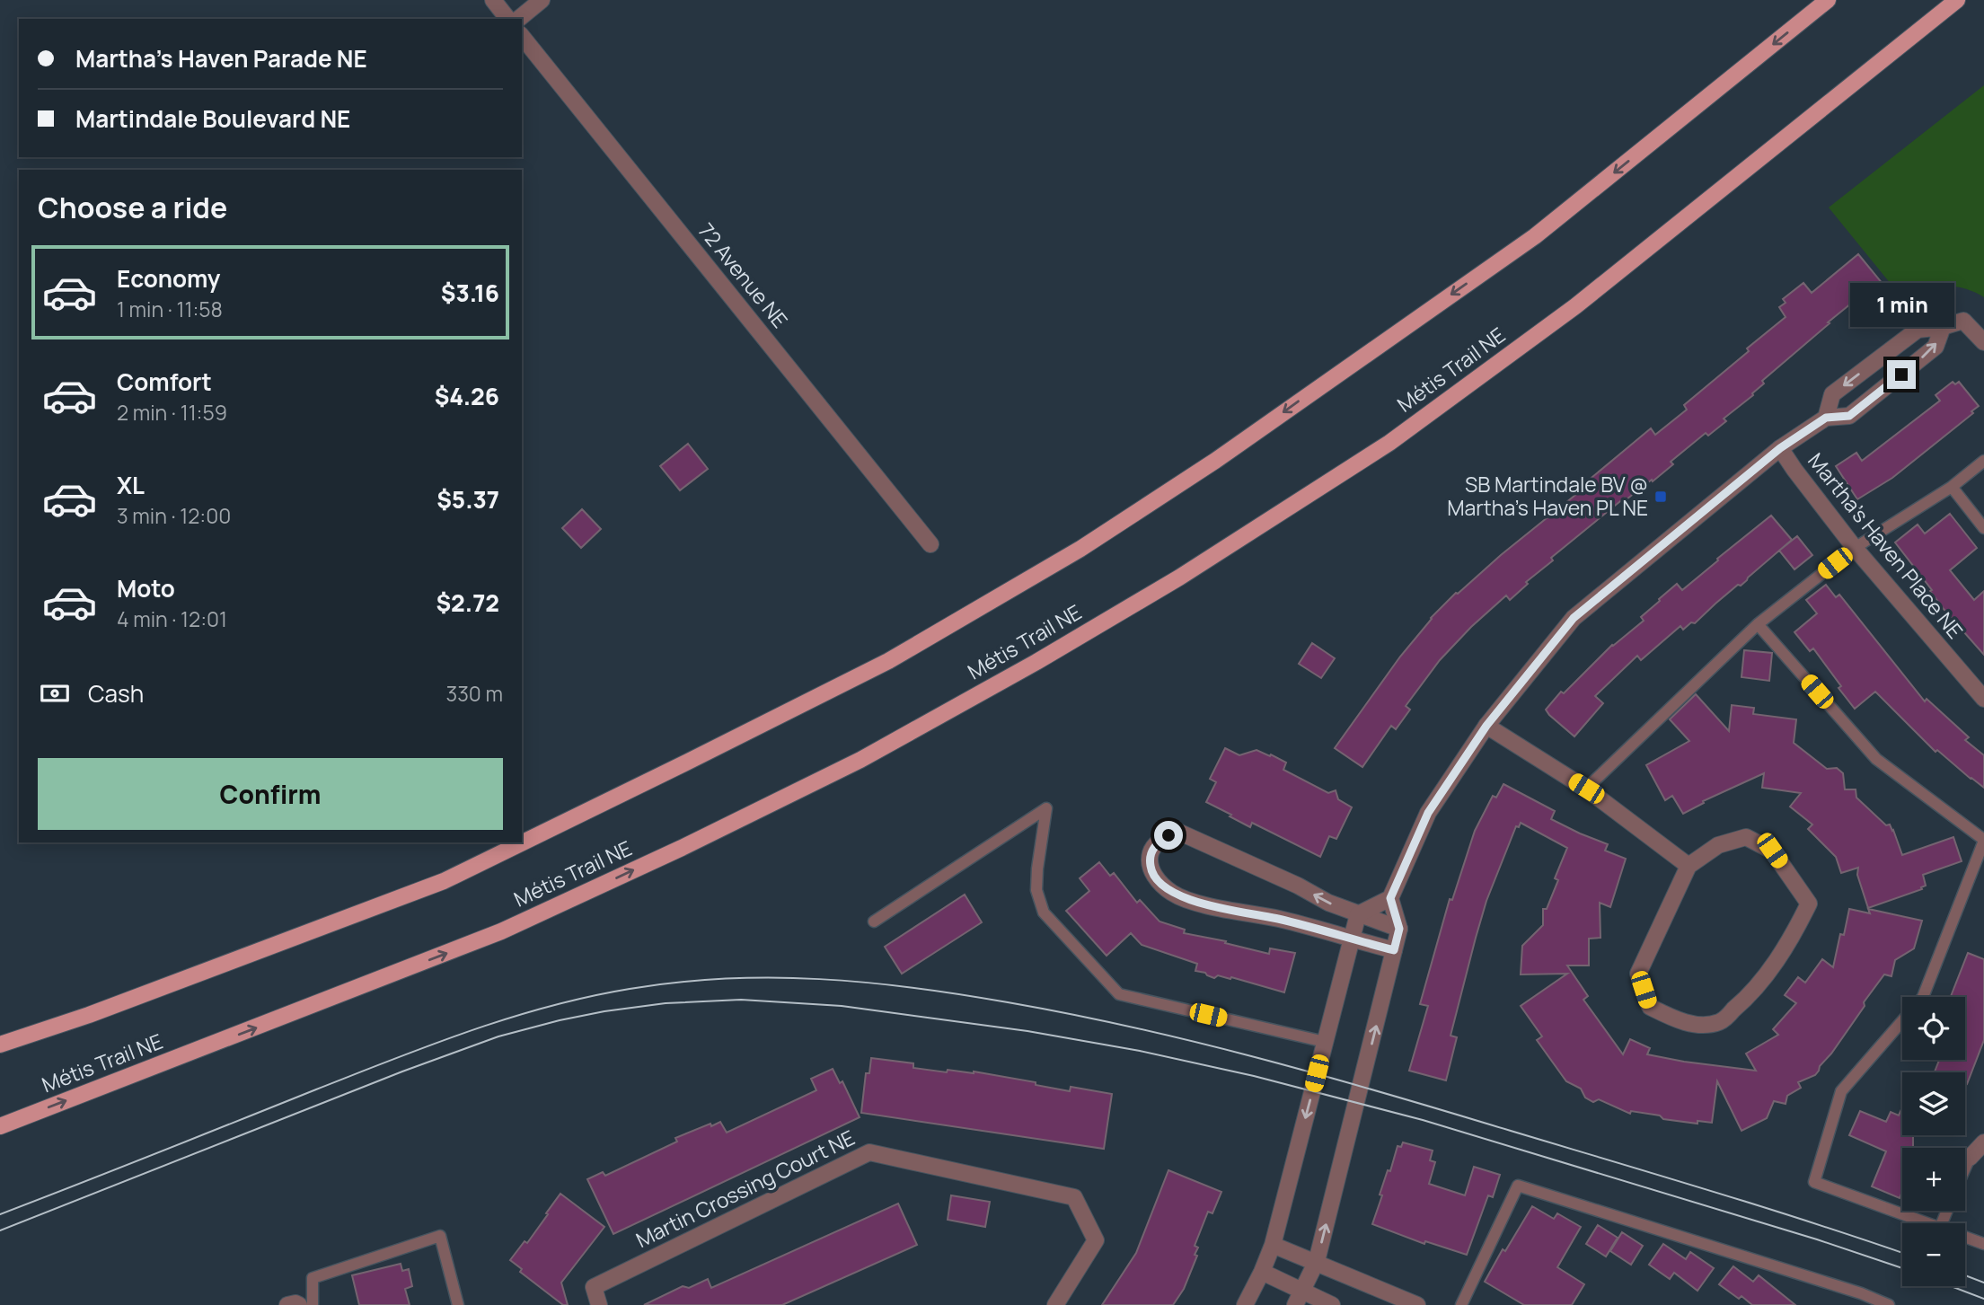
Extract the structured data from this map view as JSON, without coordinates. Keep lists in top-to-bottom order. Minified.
{"streets":{"main road":["Métis Trail NE"],"street":["72 Avenue NE","Martha's Haven Place NE","Martin Crossing Court NE"]},"places":{"transit":["SB Martindale BV @ Martha's Haven PL NE"]},"page":{"banner":["Martha's Haven Parade NE","Martindale Boulevard NE"],"heading":"Choose a ride","list":[{"name":"Economy","note":"1 min · 11:58","value":"$3.16"},{"name":"Comfort","note":"2 min · 11:59","value":"$4.26"},{"name":"XL","note":"3 min · 12:00","value":"$5.37"},{"name":"Moto","note":"4 min · 12:01","value":"$2.72"}],"bubble":"1 min","pay":["Cash","330 m"],"buttons":"Confirm","map_buttons":["+","−"]}}
